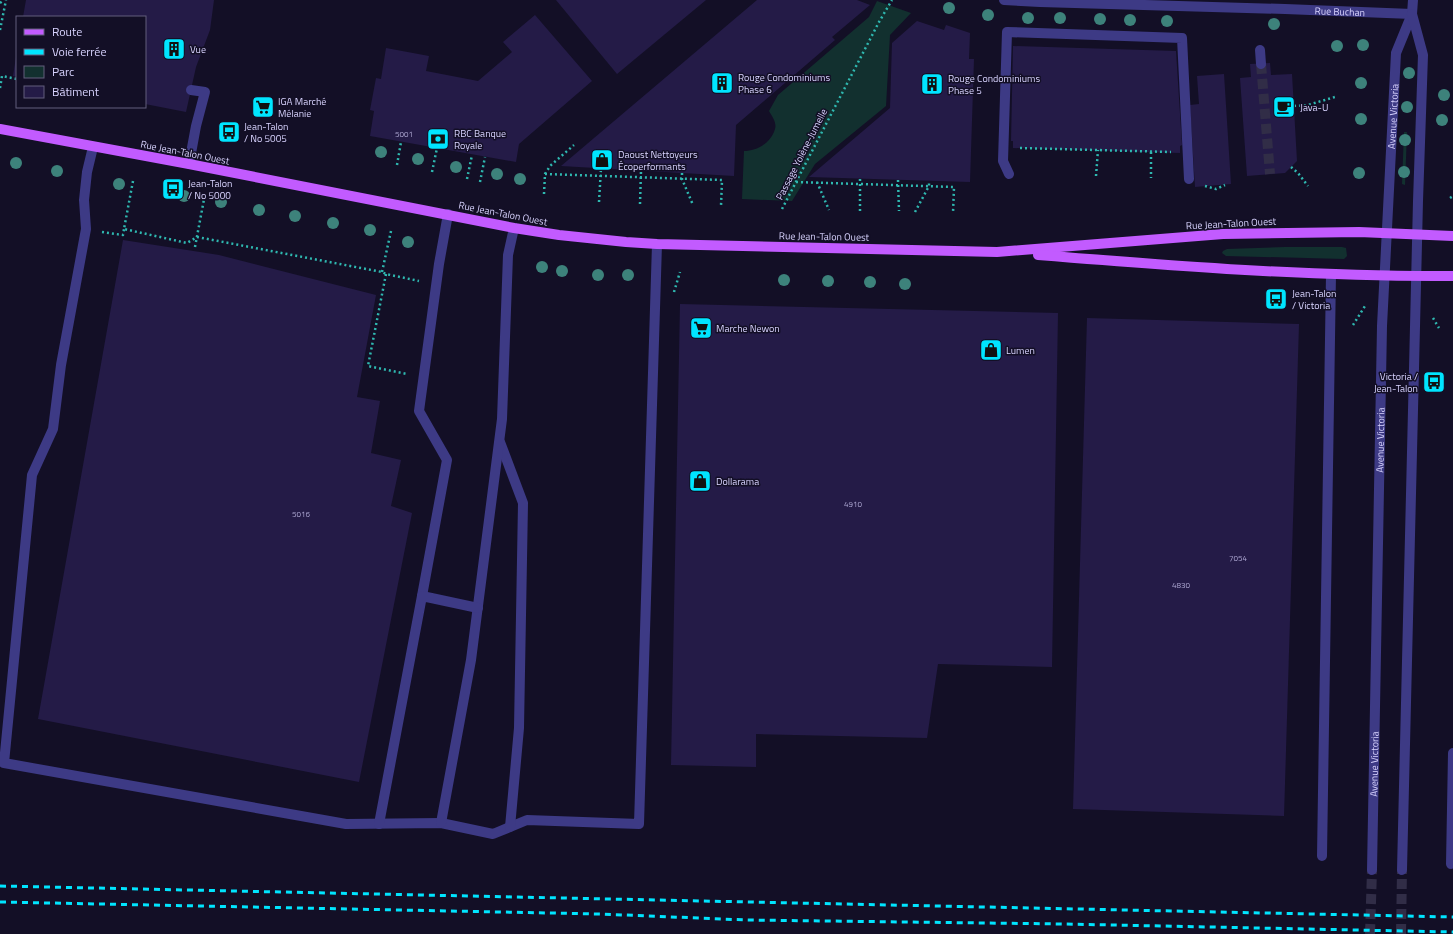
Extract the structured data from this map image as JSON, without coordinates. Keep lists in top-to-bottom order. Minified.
{"streets":{"main road":["Rue Jean-Talon Ouest"],"street":["Rue Buchan","Avenue Victoria"],"path":["Passage Yolène-Jumelle"]},"crossings":[["Rue Buchan","Avenue Victoria"],["Avenue Victoria","Rue Jean-Talon Ouest"]],"places":{"building":["Vue","Rouge Condominiums Phase 6","Rouge Condominiums Phase 5"],"supermarket":["IGA Marché Mélanie","Marche Newon"],"cafe":["Java-U"],"bus stop":["Jean-Talon / No 5005","Jean-Talon / No 5000","Jean-Talon / Victoria","Victoria / Jean-Talon"],"bank":["RBC Banque Royale"],"shop":["Daoust Nettoyeurs Écoperformants","Lumen","Dollarama"]},"house_numbers":["5001","4910","5016","7054","4830"],"legend":["Route","Voie ferrée","Parc","Bâtiment"]}
